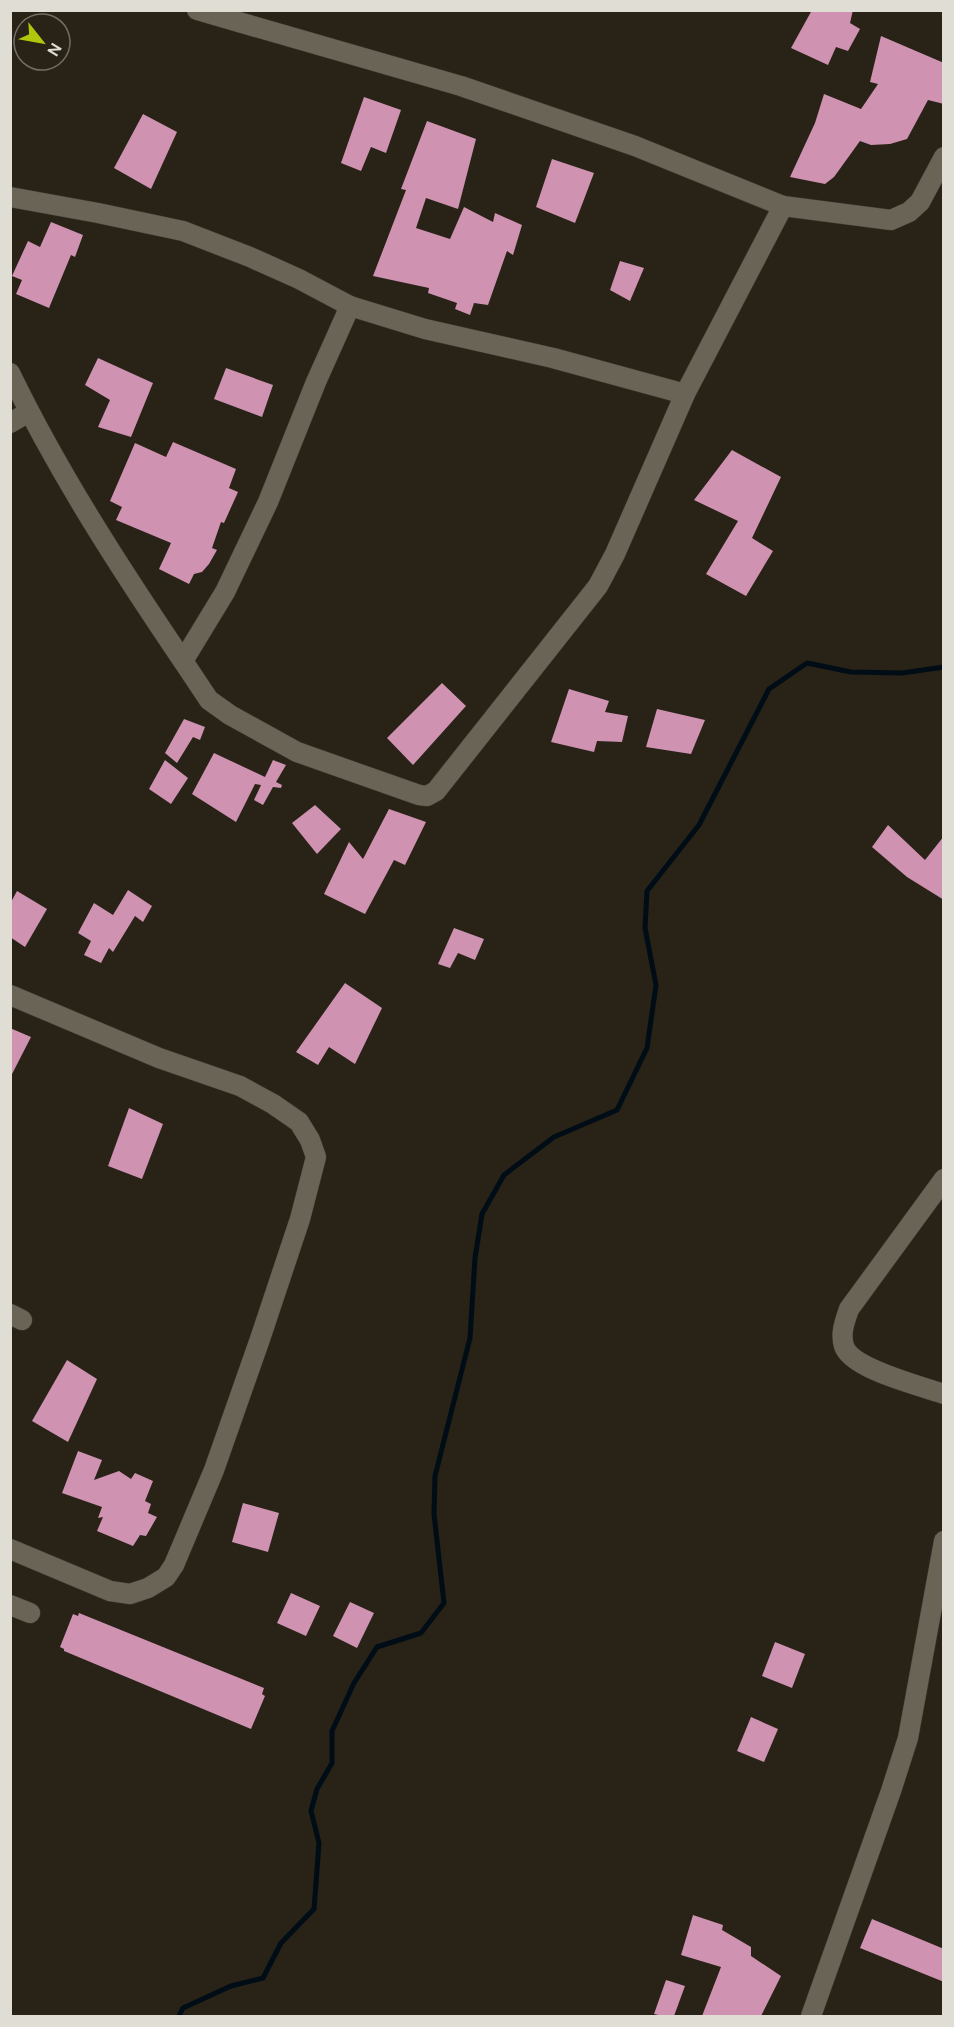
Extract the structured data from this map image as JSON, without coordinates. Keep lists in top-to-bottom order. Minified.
{"north":"bottom right"}
